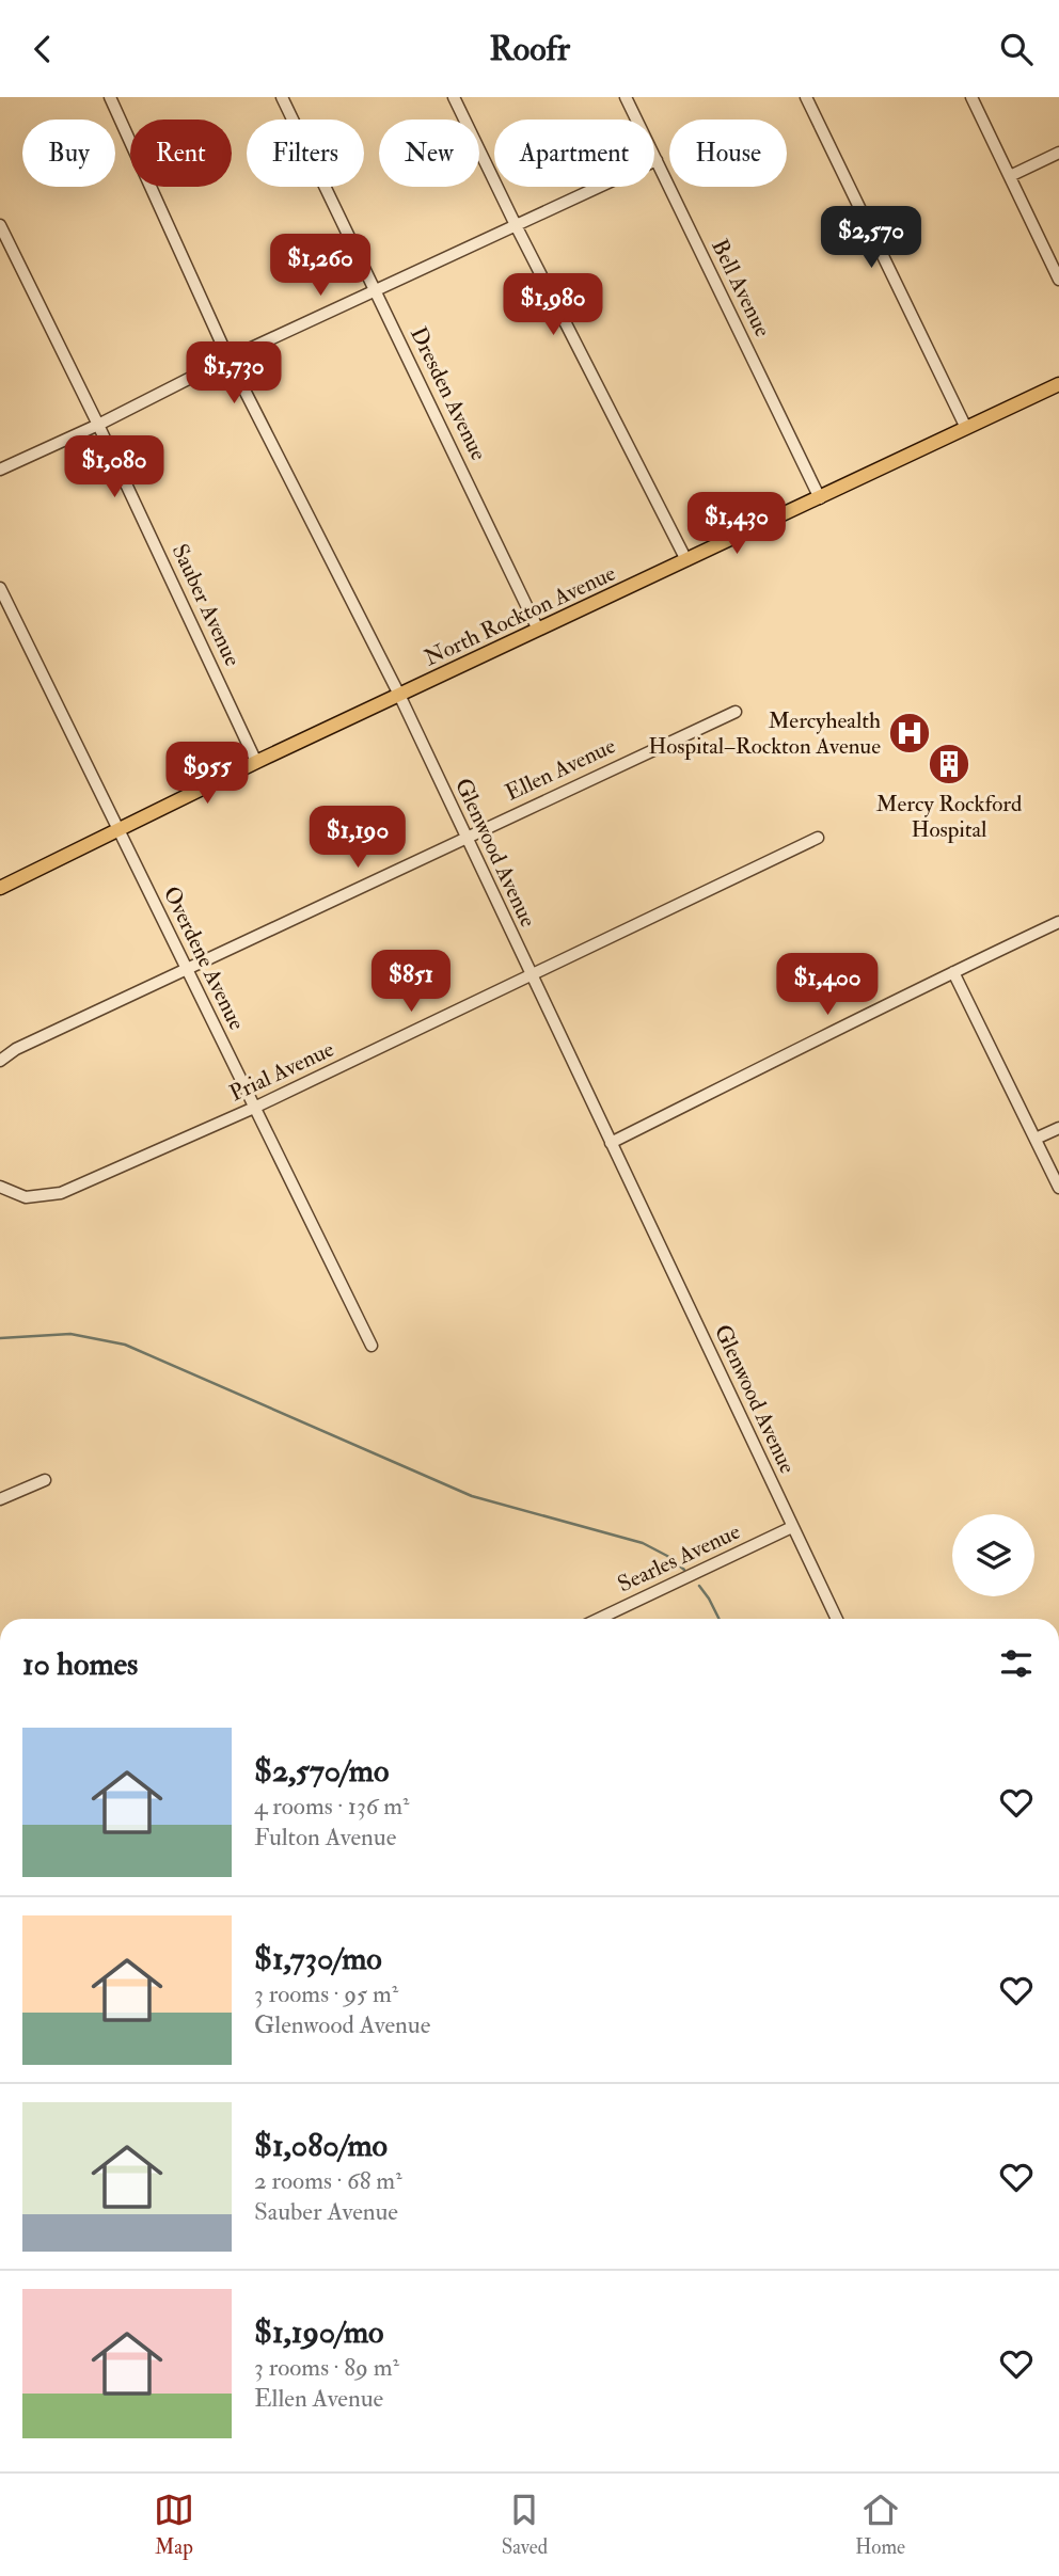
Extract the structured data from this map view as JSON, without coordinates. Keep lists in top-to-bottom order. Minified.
{"streets":{"main road":["North Rockton Avenue"],"street":["Bell Avenue","Dresden Avenue","Sauber Avenue","Ellen Avenue","Glenwood Avenue","Overdene Avenue","Prial Avenue","Searles Avenue"]},"crossings":[["Bell Avenue","North Rockton Avenue"],["Dresden Avenue","North Rockton Avenue"],["Sauber Avenue","North Rockton Avenue"],["North Rockton Avenue","Glenwood Avenue"],["North Rockton Avenue","Overdene Avenue"],["Ellen Avenue","Glenwood Avenue"],["Ellen Avenue","Overdene Avenue"],["Glenwood Avenue","Prial Avenue"],["Glenwood Avenue","Searles Avenue"],["Overdene Avenue","Prial Avenue"]],"places":{"hospital":["Mercyhealth Hospital–Rockton Avenue"],"building":["Mercy Rockford Hospital"]},"page":{"header":"Roofr","chip":["Buy","Rent","Filters","New","Apartment","House"],"price":["$2,570","$1,260","$1,980","$1,730","$1,080","$1,430","$955","$1,190","$851","$1,400"],"heading":"10 homes","list":[{"name":"$2,570/mo","note":"4 rooms · 136 m² · Fulton Avenue"},{"name":"$1,730/mo","note":"3 rooms · 95 m² · Glenwood Avenue"},{"name":"$1,080/mo","note":"2 rooms · 68 m² · Sauber Avenue"},{"name":"$1,190/mo","note":"3 rooms · 89 m² · Ellen Avenue"}],"tabs":["Map","Saved","Home"]}}
